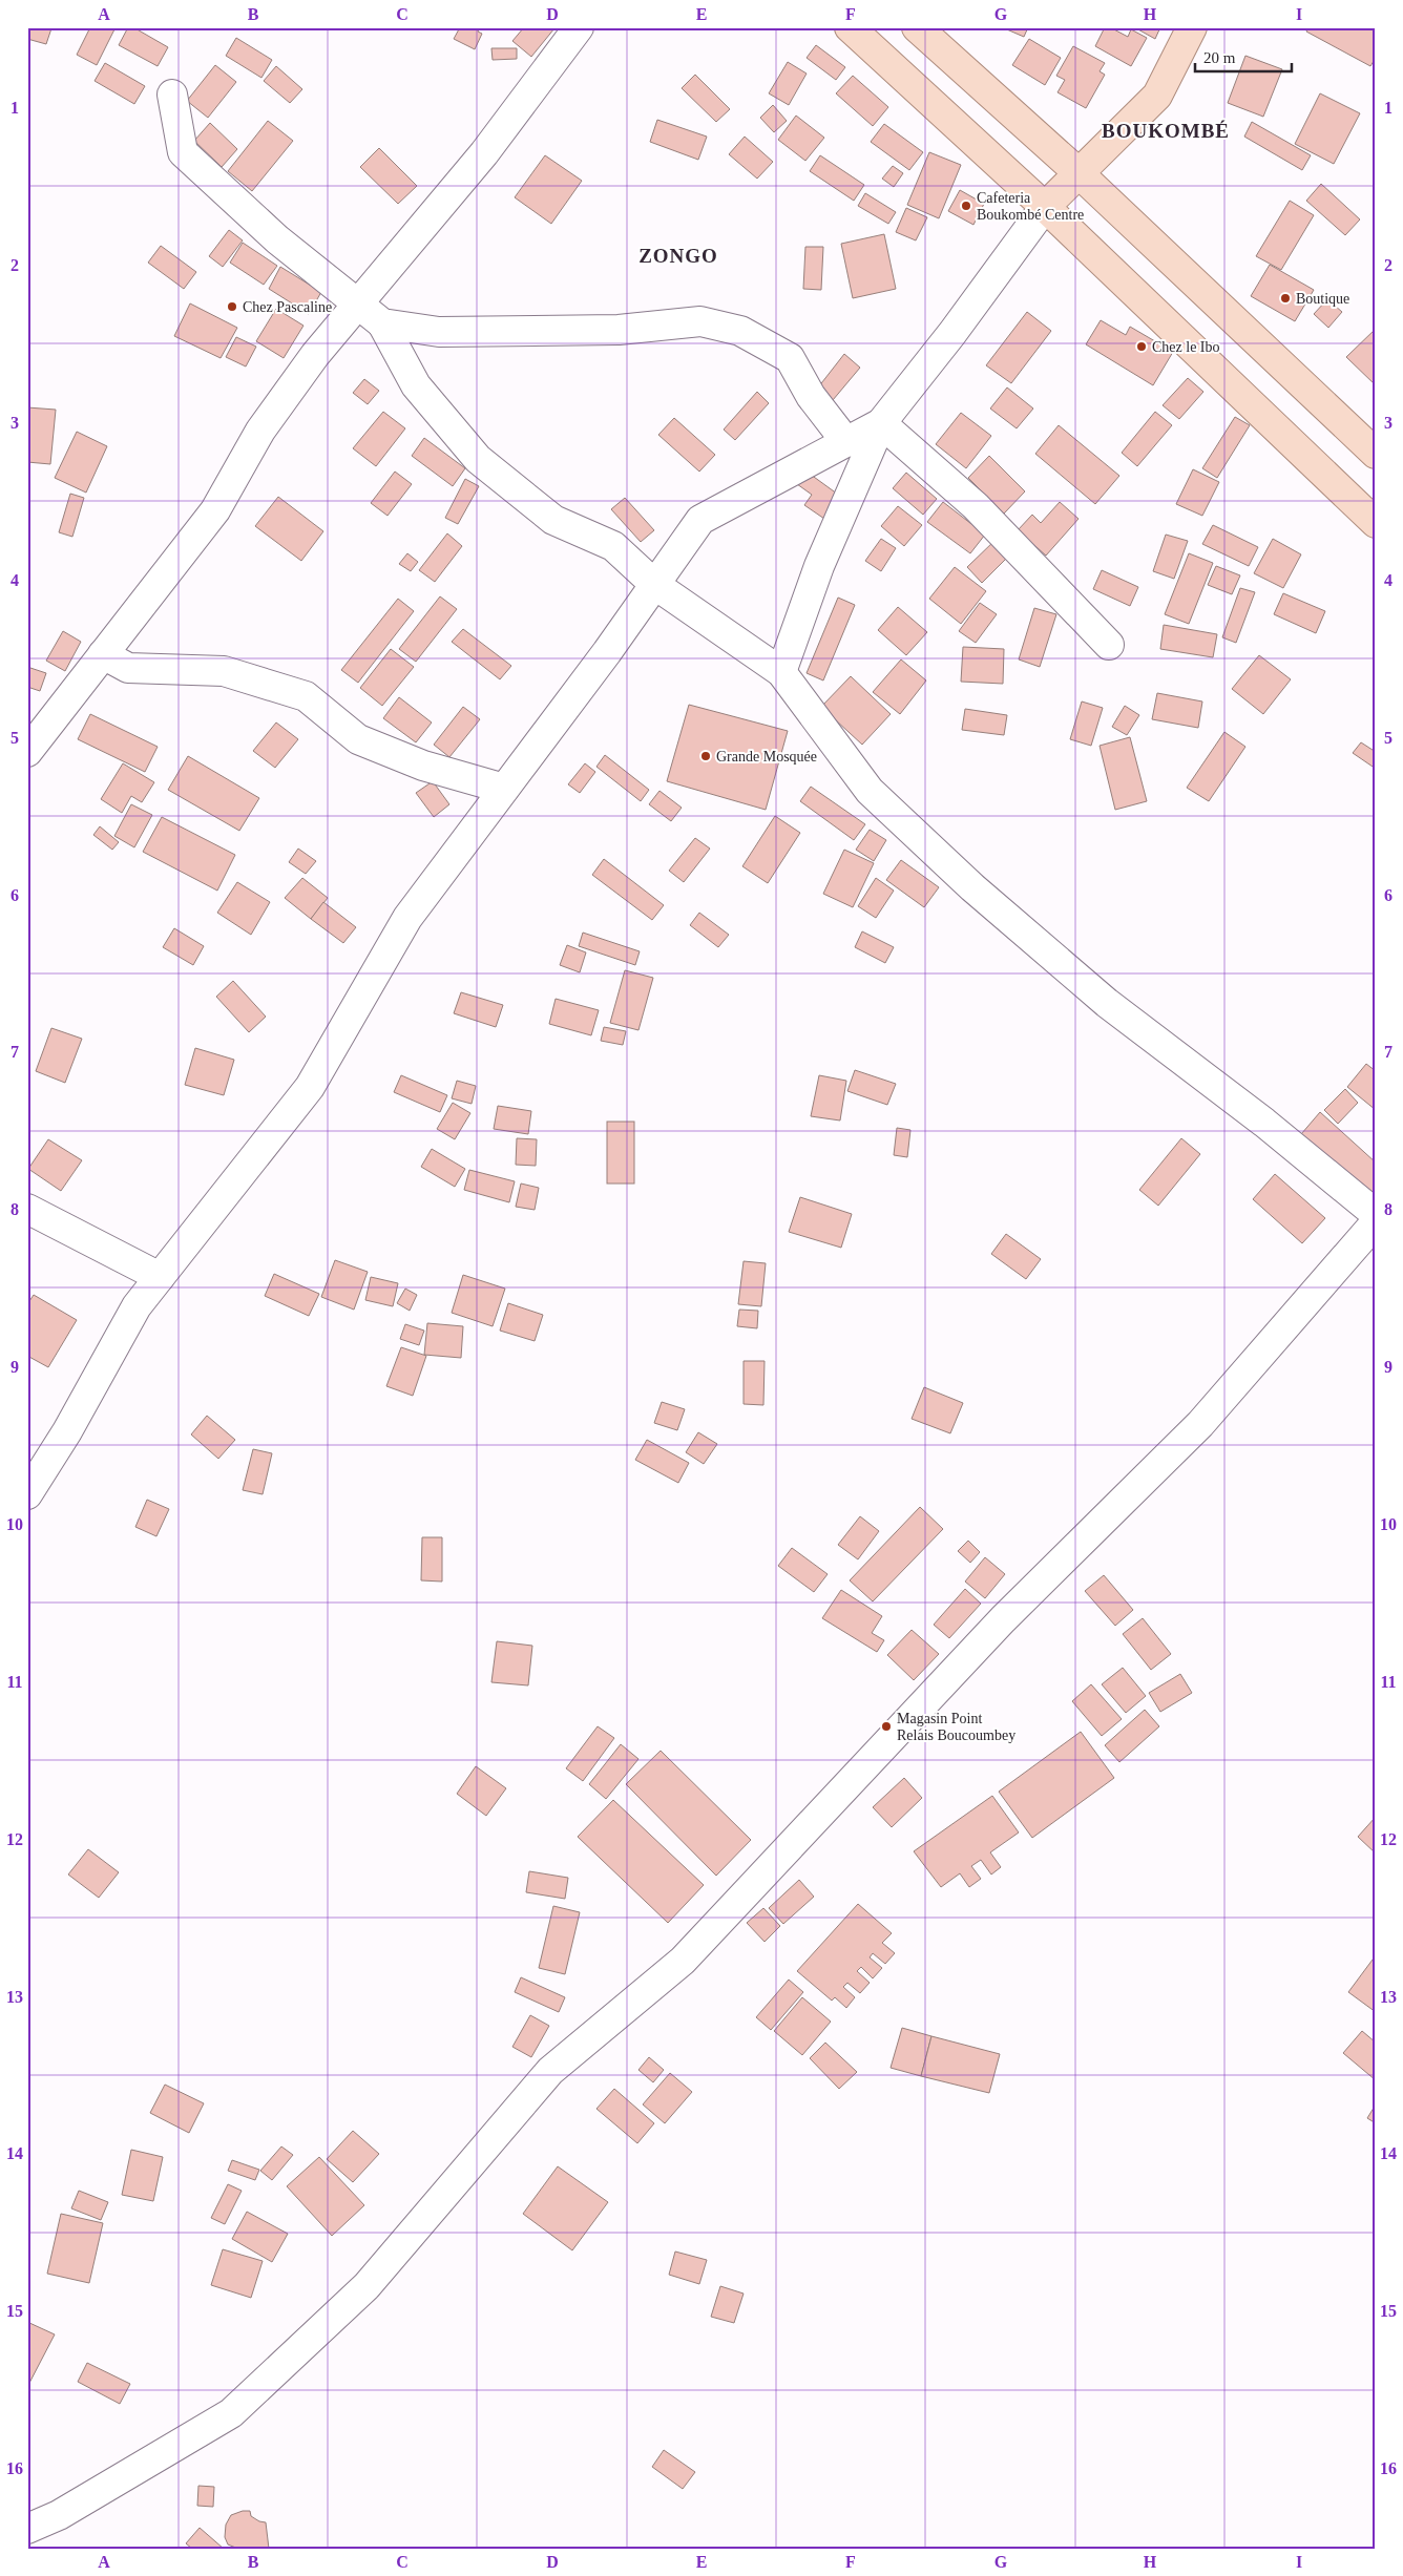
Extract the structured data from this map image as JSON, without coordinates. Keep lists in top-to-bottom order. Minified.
{"districts":["BOUKOMBÉ","ZONGO"],"places":["Cafeteria Boukombé Centre","Boutique","Chez Pascaline","Chez le Ibo","Grande Mosquée","Magasin Point Relais Boucoumbey"],"scale_bar":"20 m","grid":{"columns":["A","B","C","D","E","F","G","H","I"],"rows":["1","2","3","4","5","6","7","8","9","10","11","12","13","14","15","16"]}}
